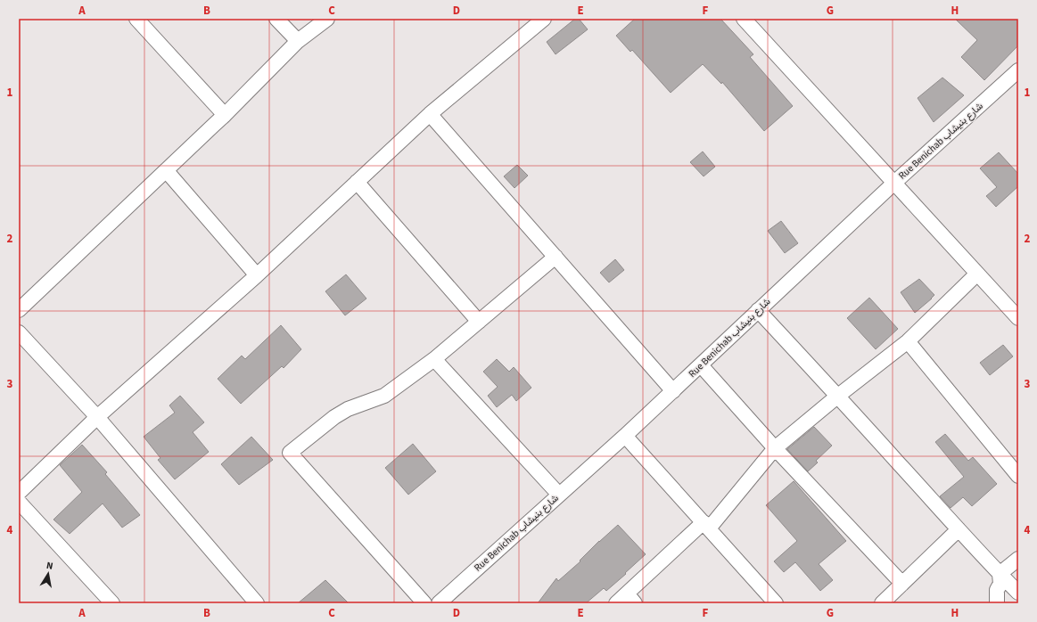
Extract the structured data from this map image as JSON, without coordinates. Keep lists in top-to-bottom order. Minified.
{"streets":{"street":["Rue Benichab شارع بنيشاب"]},"north":"top","grid":{"columns":["A","B","C","D","E","F","G","H"],"rows":["1","2","3","4"]}}
